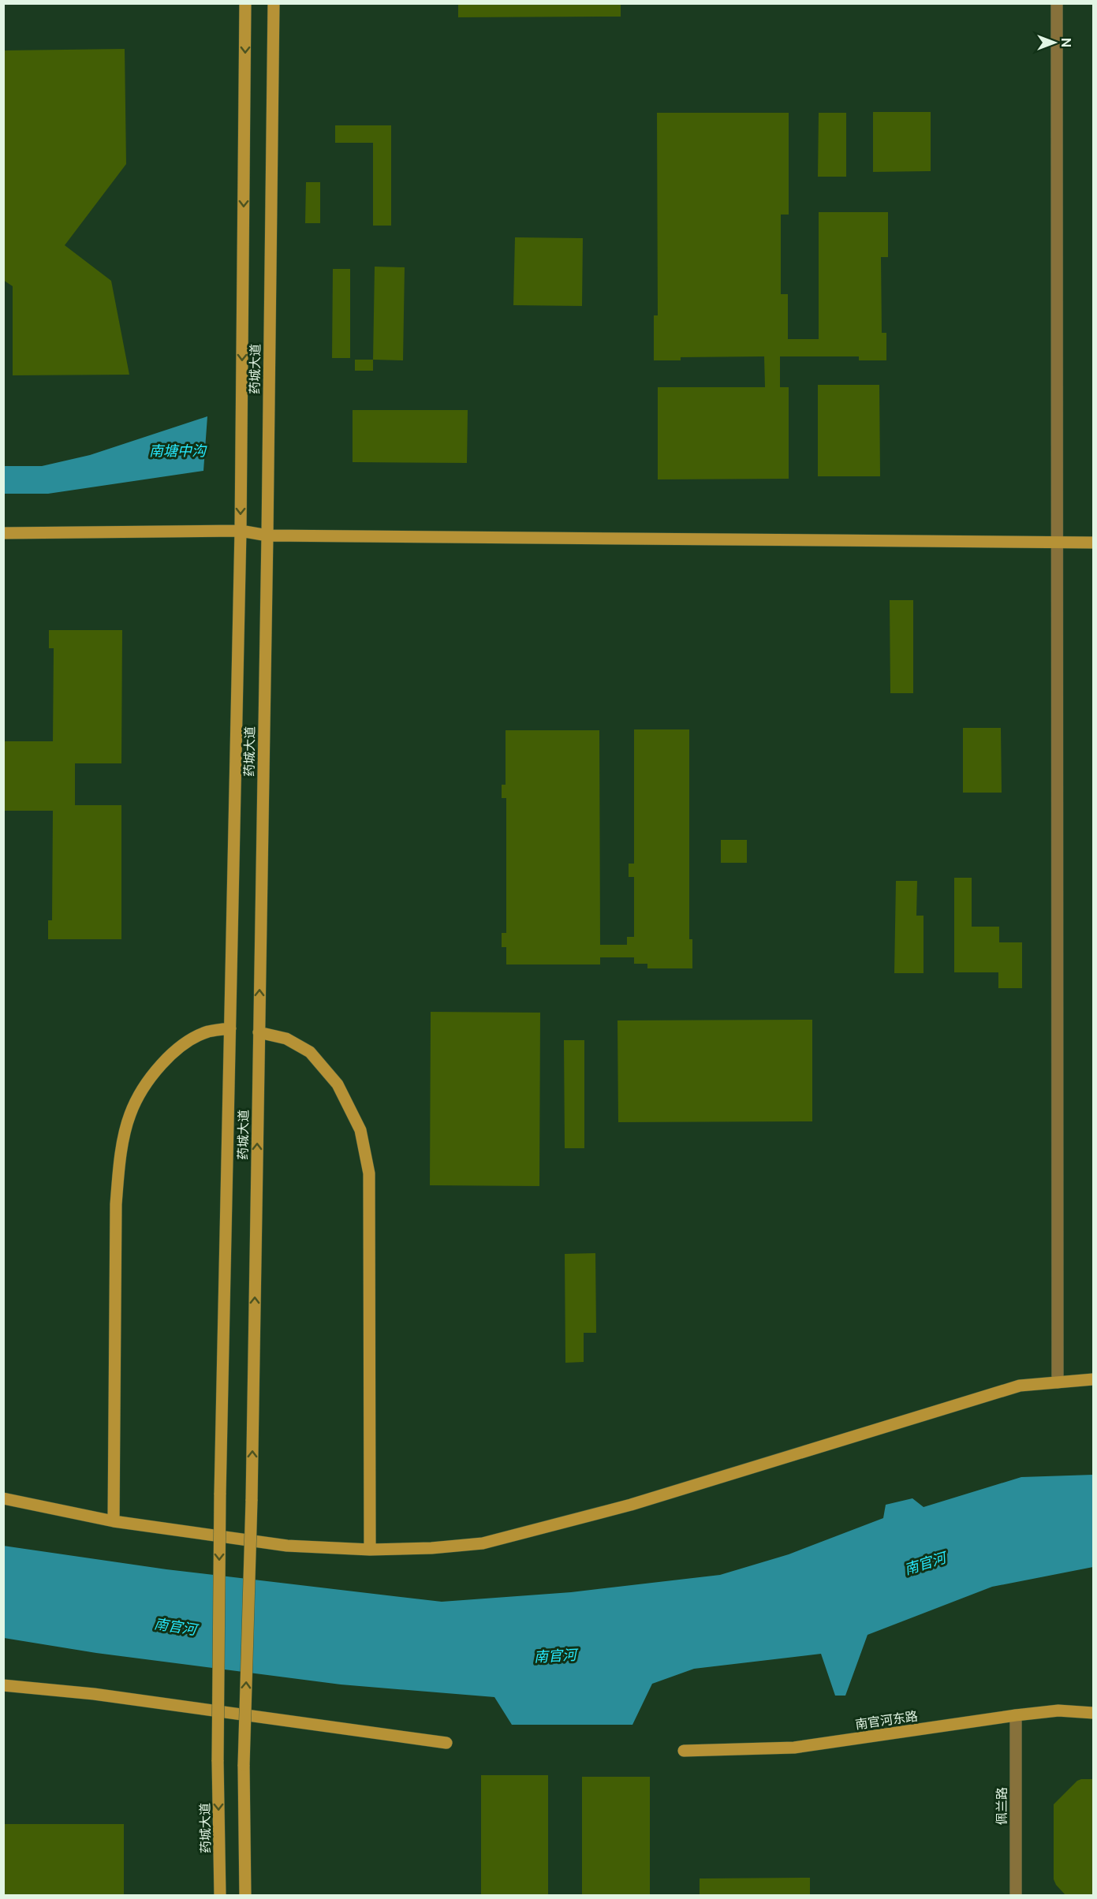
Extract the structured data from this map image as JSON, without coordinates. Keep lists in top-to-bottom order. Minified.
{"streets":{"main road":["药城大道","南官河东路"],"street":["佩兰路"]},"crossings":[["南官河东路","佩兰路"]],"water":["南塘中沟","南官河"],"north":"right"}
